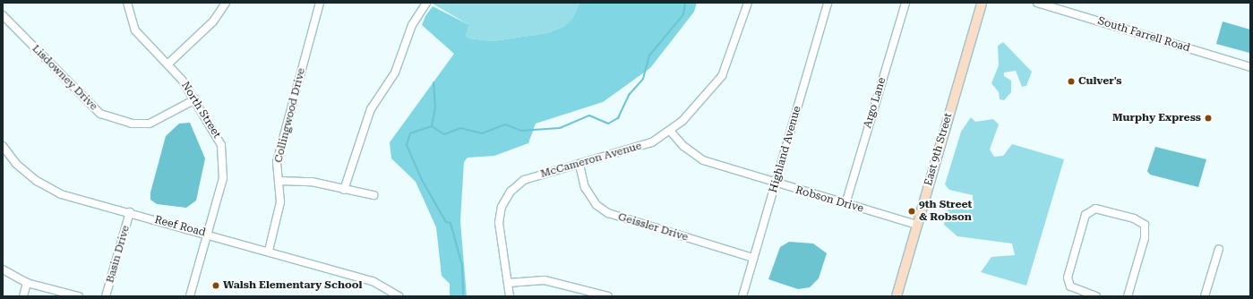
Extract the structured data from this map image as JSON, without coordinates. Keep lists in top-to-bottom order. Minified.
{"streets":{"main road":["East 9th Street"],"street":["South Farrell Road","Lisdowney Drive","Argo Lane","North Street","Collingwood Drive","Highland Avenue","McCameron Avenue","Robson Drive","Reef Road","Geissler Drive","Basin Drive"]},"crossings":[["Lisdowney Drive","North Street"],["Argo Lane","Robson Drive"],["North Street","Reef Road"],["Collingwood Drive","Reef Road"],["Highland Avenue","Robson Drive"],["Highland Avenue","Geissler Drive"],["East 9th Street","Robson Drive"],["McCameron Avenue","Robson Drive"],["McCameron Avenue","Geissler Drive"],["Reef Road","Basin Drive"]],"places":["Culver's","Murphy Express","9th Street & Robson","Walsh Elementary School"]}
